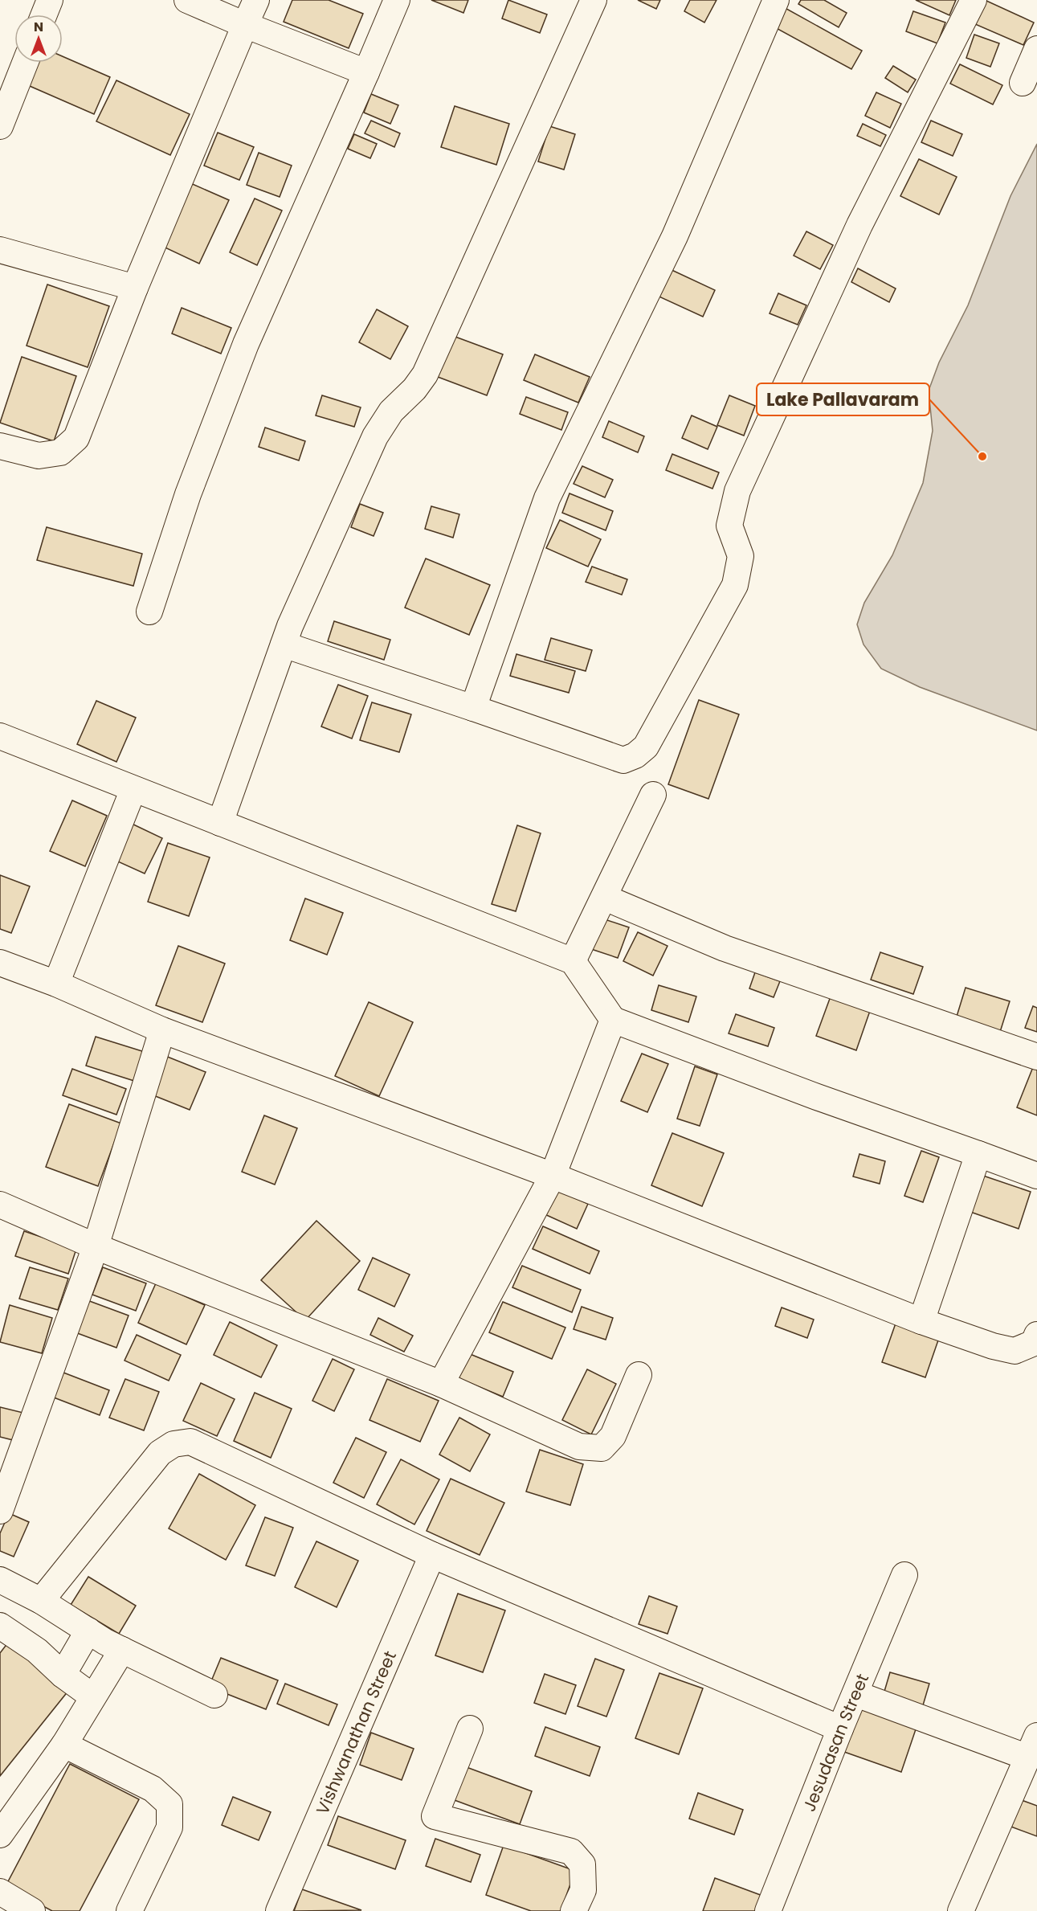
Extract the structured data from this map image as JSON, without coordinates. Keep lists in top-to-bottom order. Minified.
{"streets":{"street":["Vishwanathan Street","Jesudasan Street"]},"places":["Lake Pallavaram"],"north":"top"}
